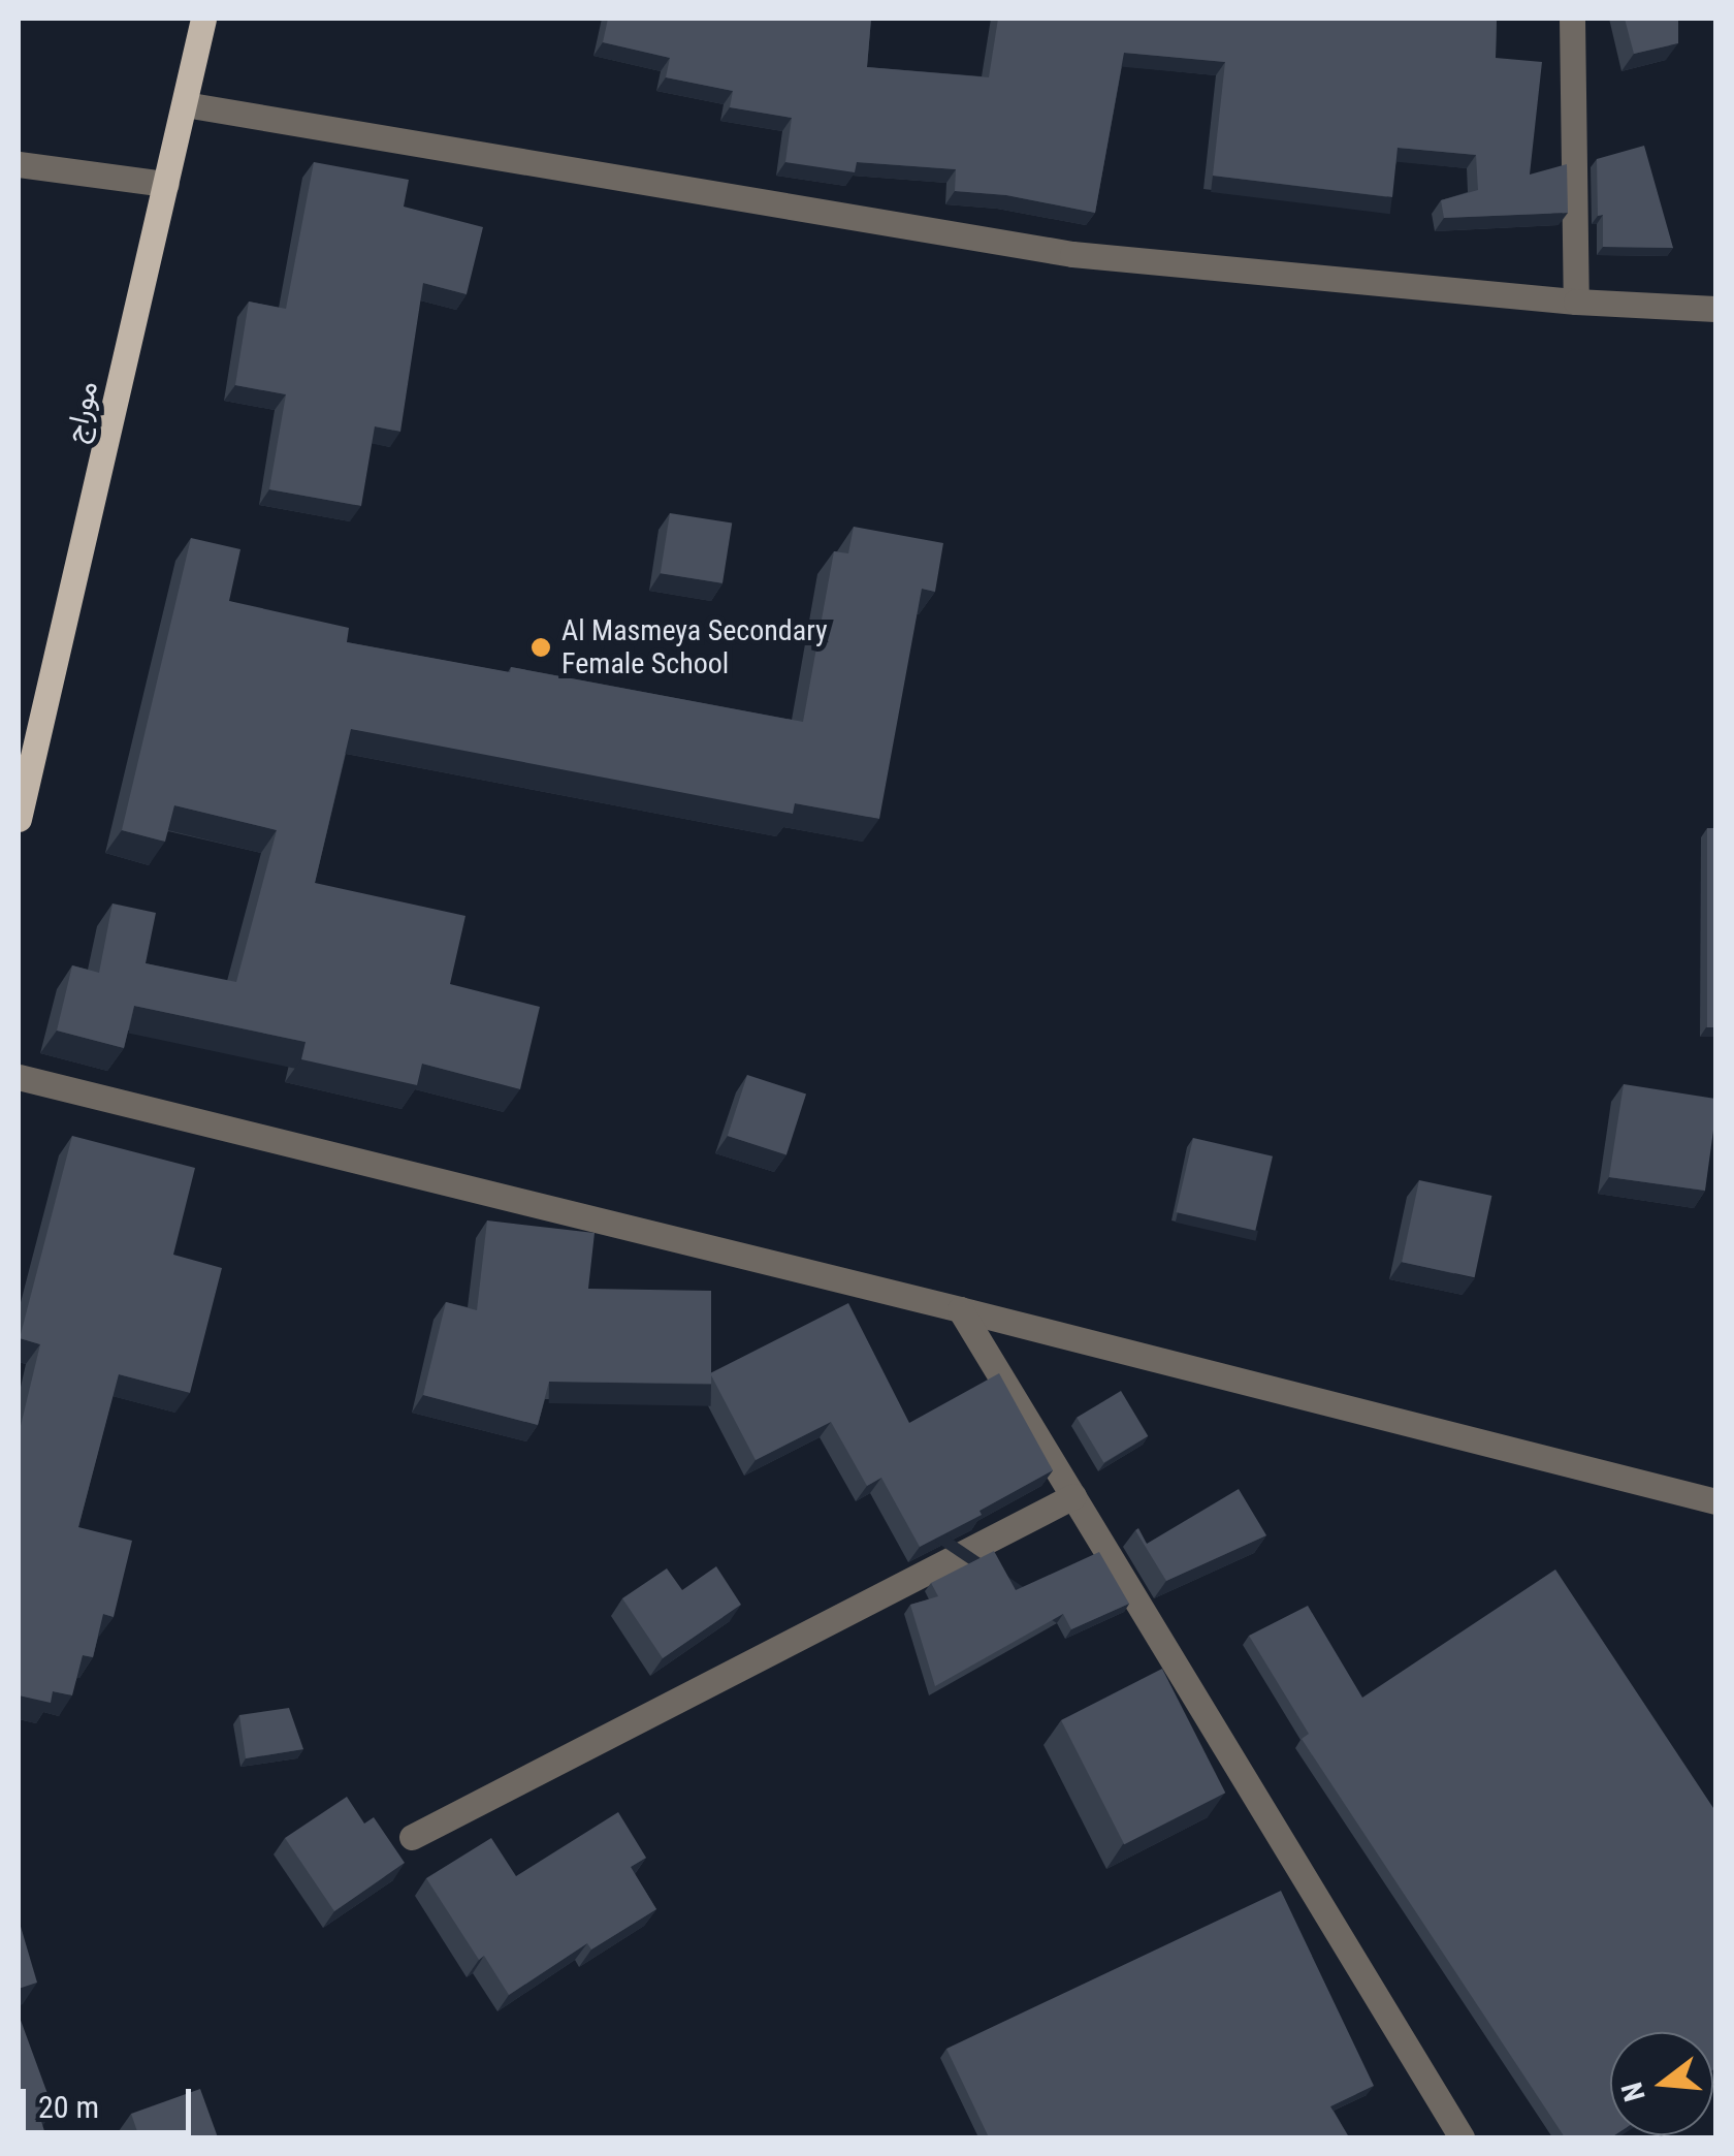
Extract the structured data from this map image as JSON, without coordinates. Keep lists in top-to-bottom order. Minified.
{"streets":{"main road":["موراج"]},"places":["Al Masmeya Secondary Female School"],"scale_bar":"20 m","north":"left"}
